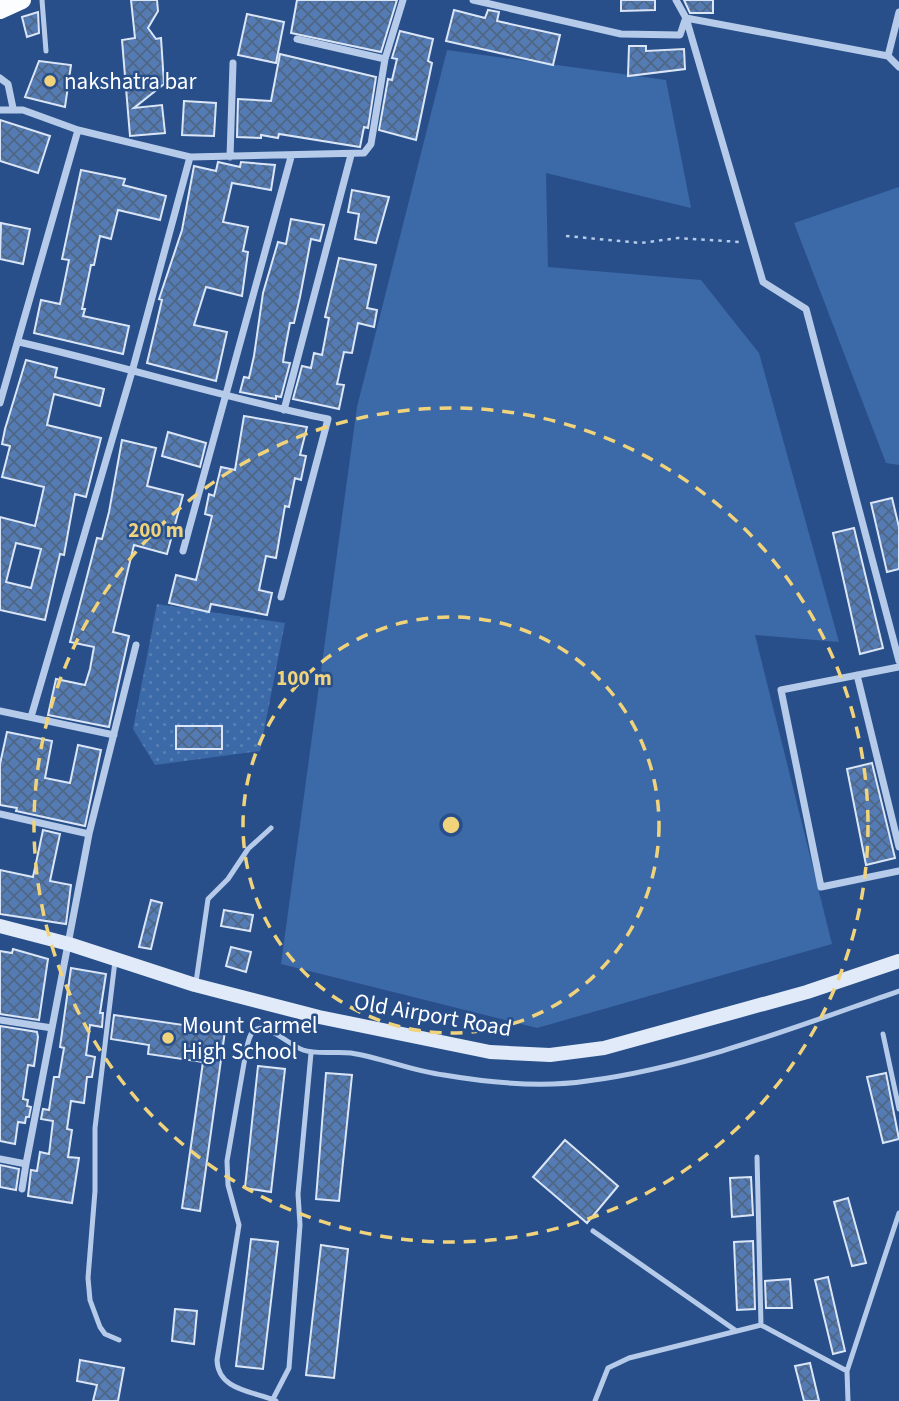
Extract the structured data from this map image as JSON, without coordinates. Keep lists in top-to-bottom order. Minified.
{"streets":{"main road":["Old Airport Road"]},"places":["nakshatra bar","Mount Carmel High School"],"rings":["200 m","100 m"]}
